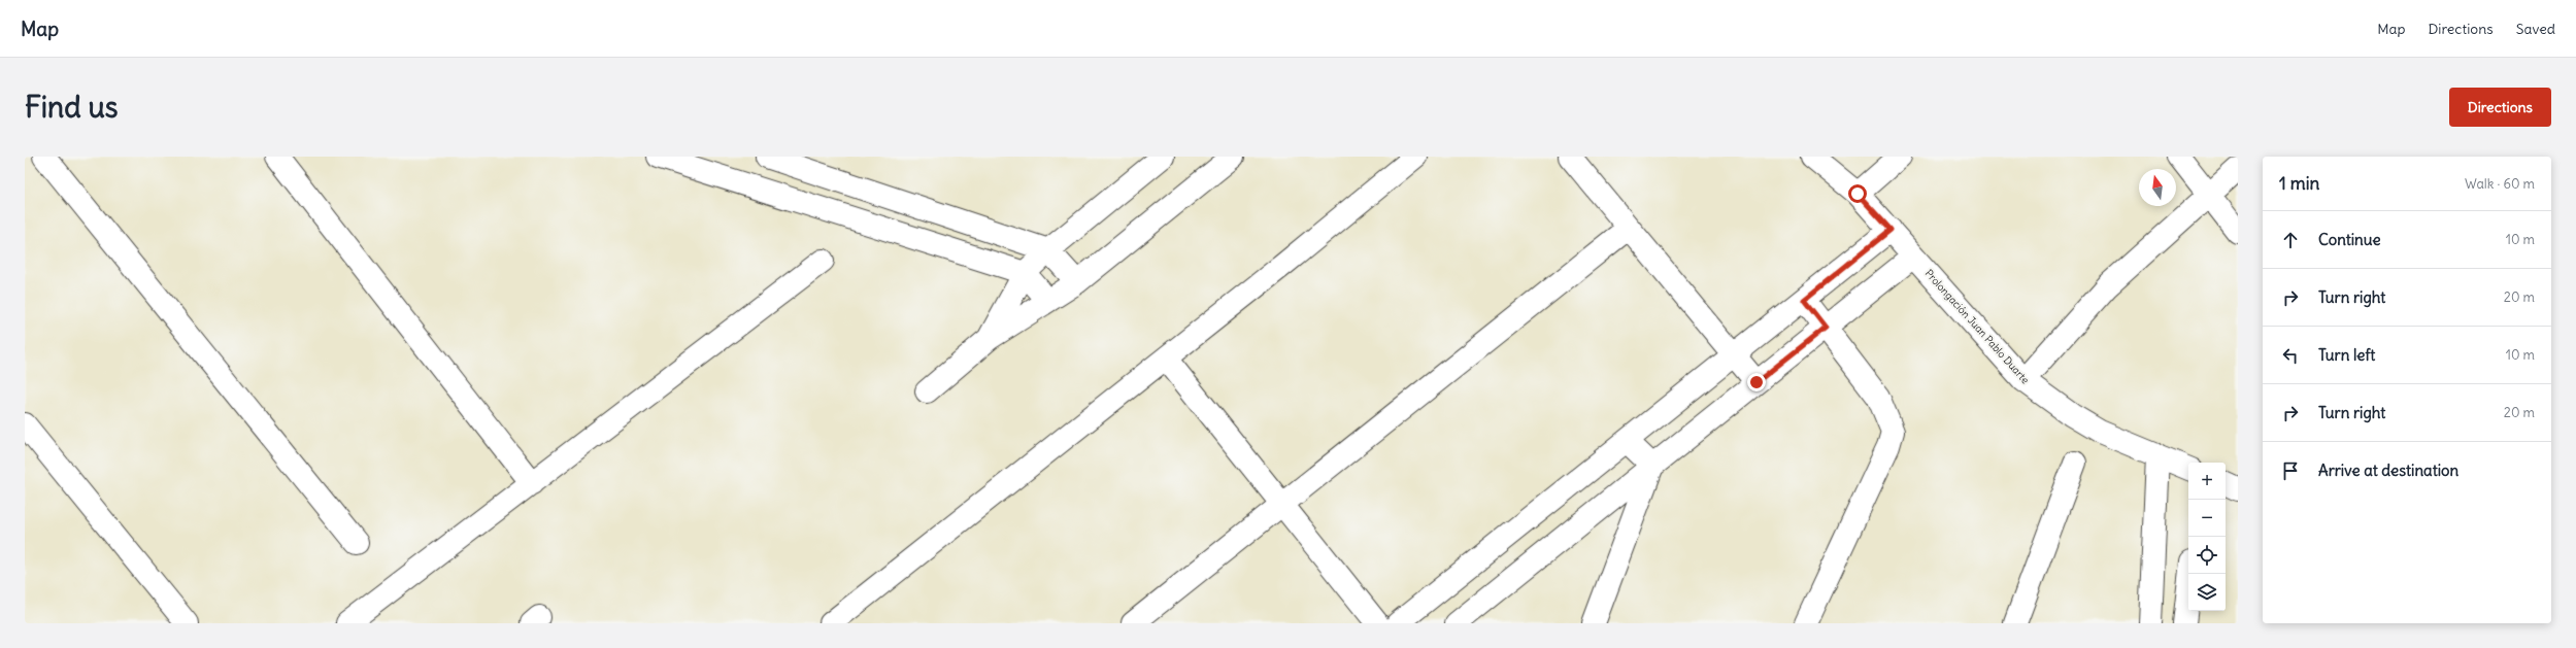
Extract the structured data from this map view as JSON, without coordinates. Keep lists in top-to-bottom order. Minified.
{"streets":{"street":["Prolongación Juan Pablo Duarte"]},"north":"top","page":{"header":"Map","nav":["Map","Directions","Saved"],"buttons":"Directions","title":"Find us","heading":["1 min","Walk · 60 m"],"list":[["Continue","10 m"],["Turn right","20 m"],["Turn left","10 m"],["Turn right","20 m"],"Arrive at destination"],"map_buttons":["+","−"]}}
